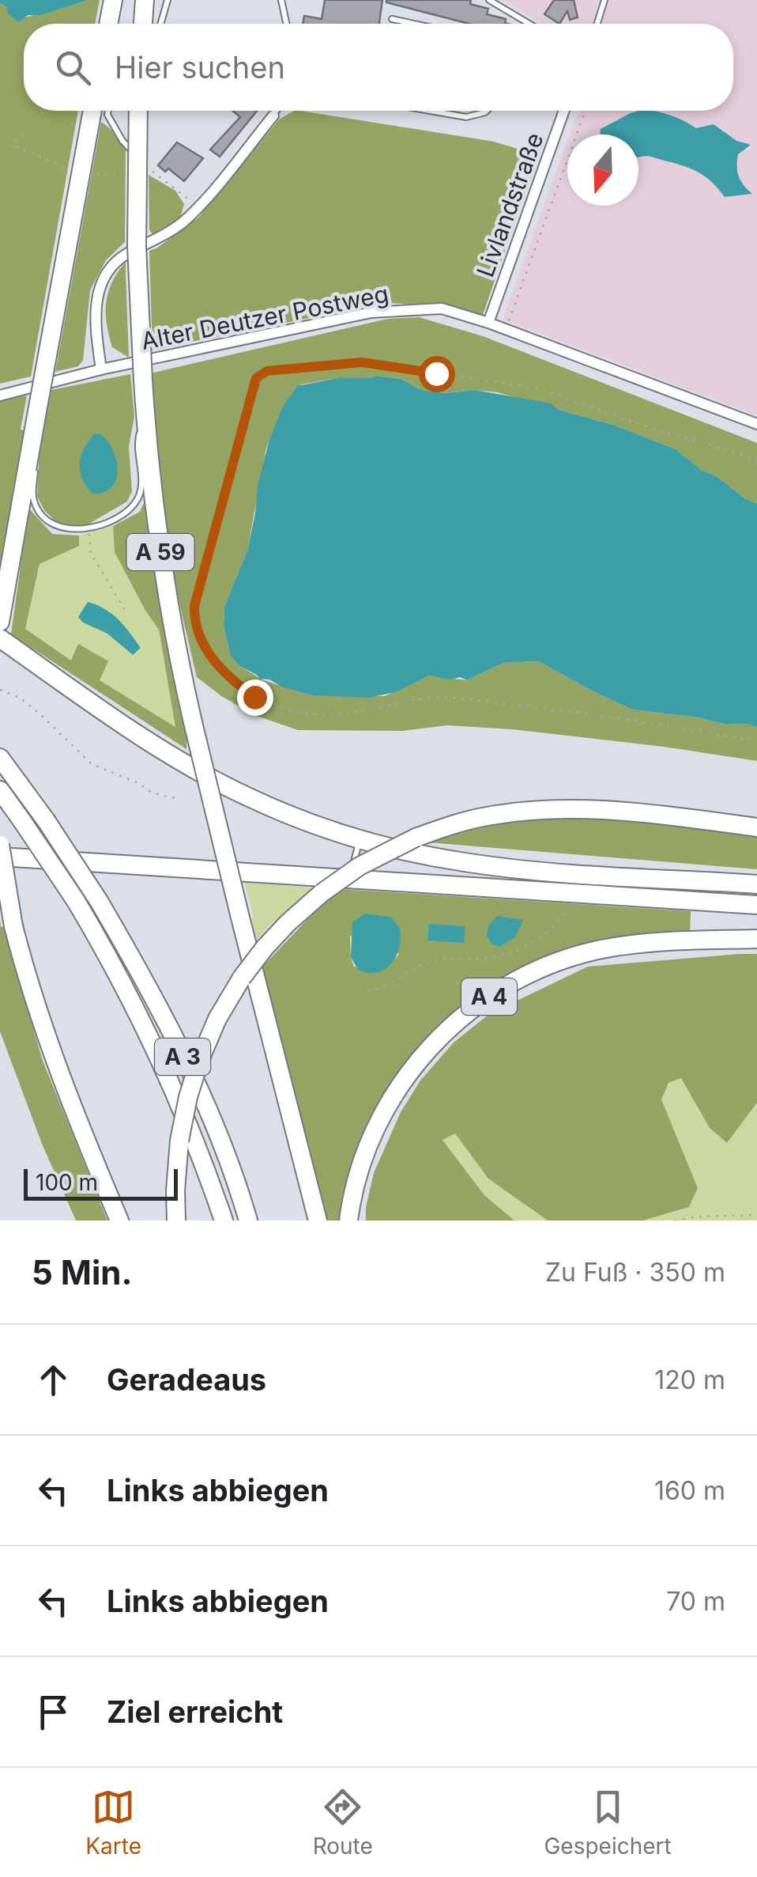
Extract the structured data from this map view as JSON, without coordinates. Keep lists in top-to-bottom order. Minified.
{"streets":{"highway":["A 59","A 4","A 3"],"street":["Livlandstraße","Alter Deutzer Postweg"]},"crossings":[["Livlandstraße","Alter Deutzer Postweg"]],"scale_bar":"100 m","north":"bottom","page":{"search":"Hier suchen","scale":"100 m","heading":["5 Min.","Zu Fuß · 350 m"],"list":[["Geradeaus","120 m"],["Links abbiegen","160 m"],["Links abbiegen","70 m"],"Ziel erreicht"],"nav":["Karte","Route","Gespeichert"]}}
